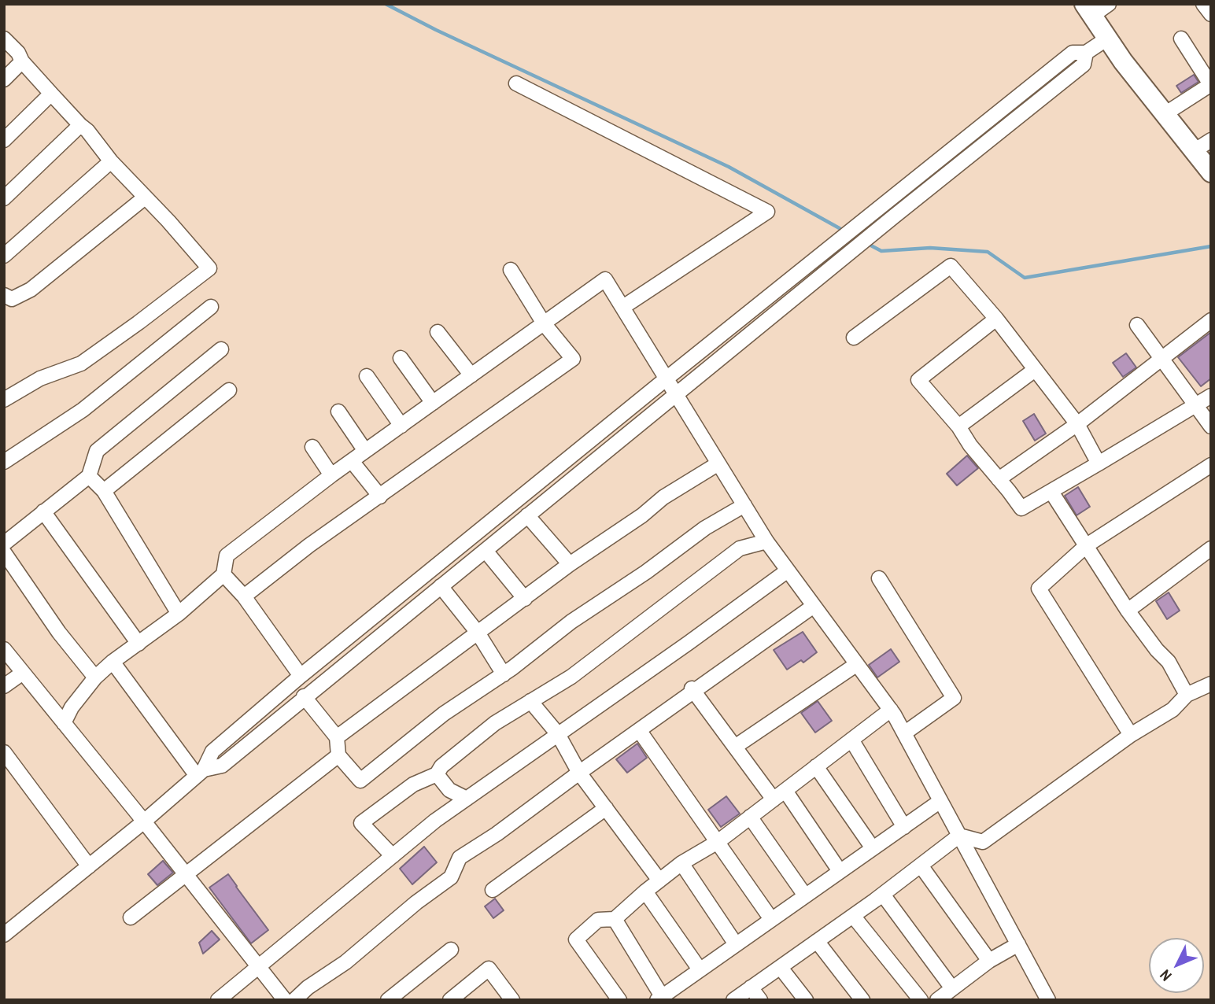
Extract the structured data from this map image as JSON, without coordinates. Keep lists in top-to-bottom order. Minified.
{"north":"bottom left"}
